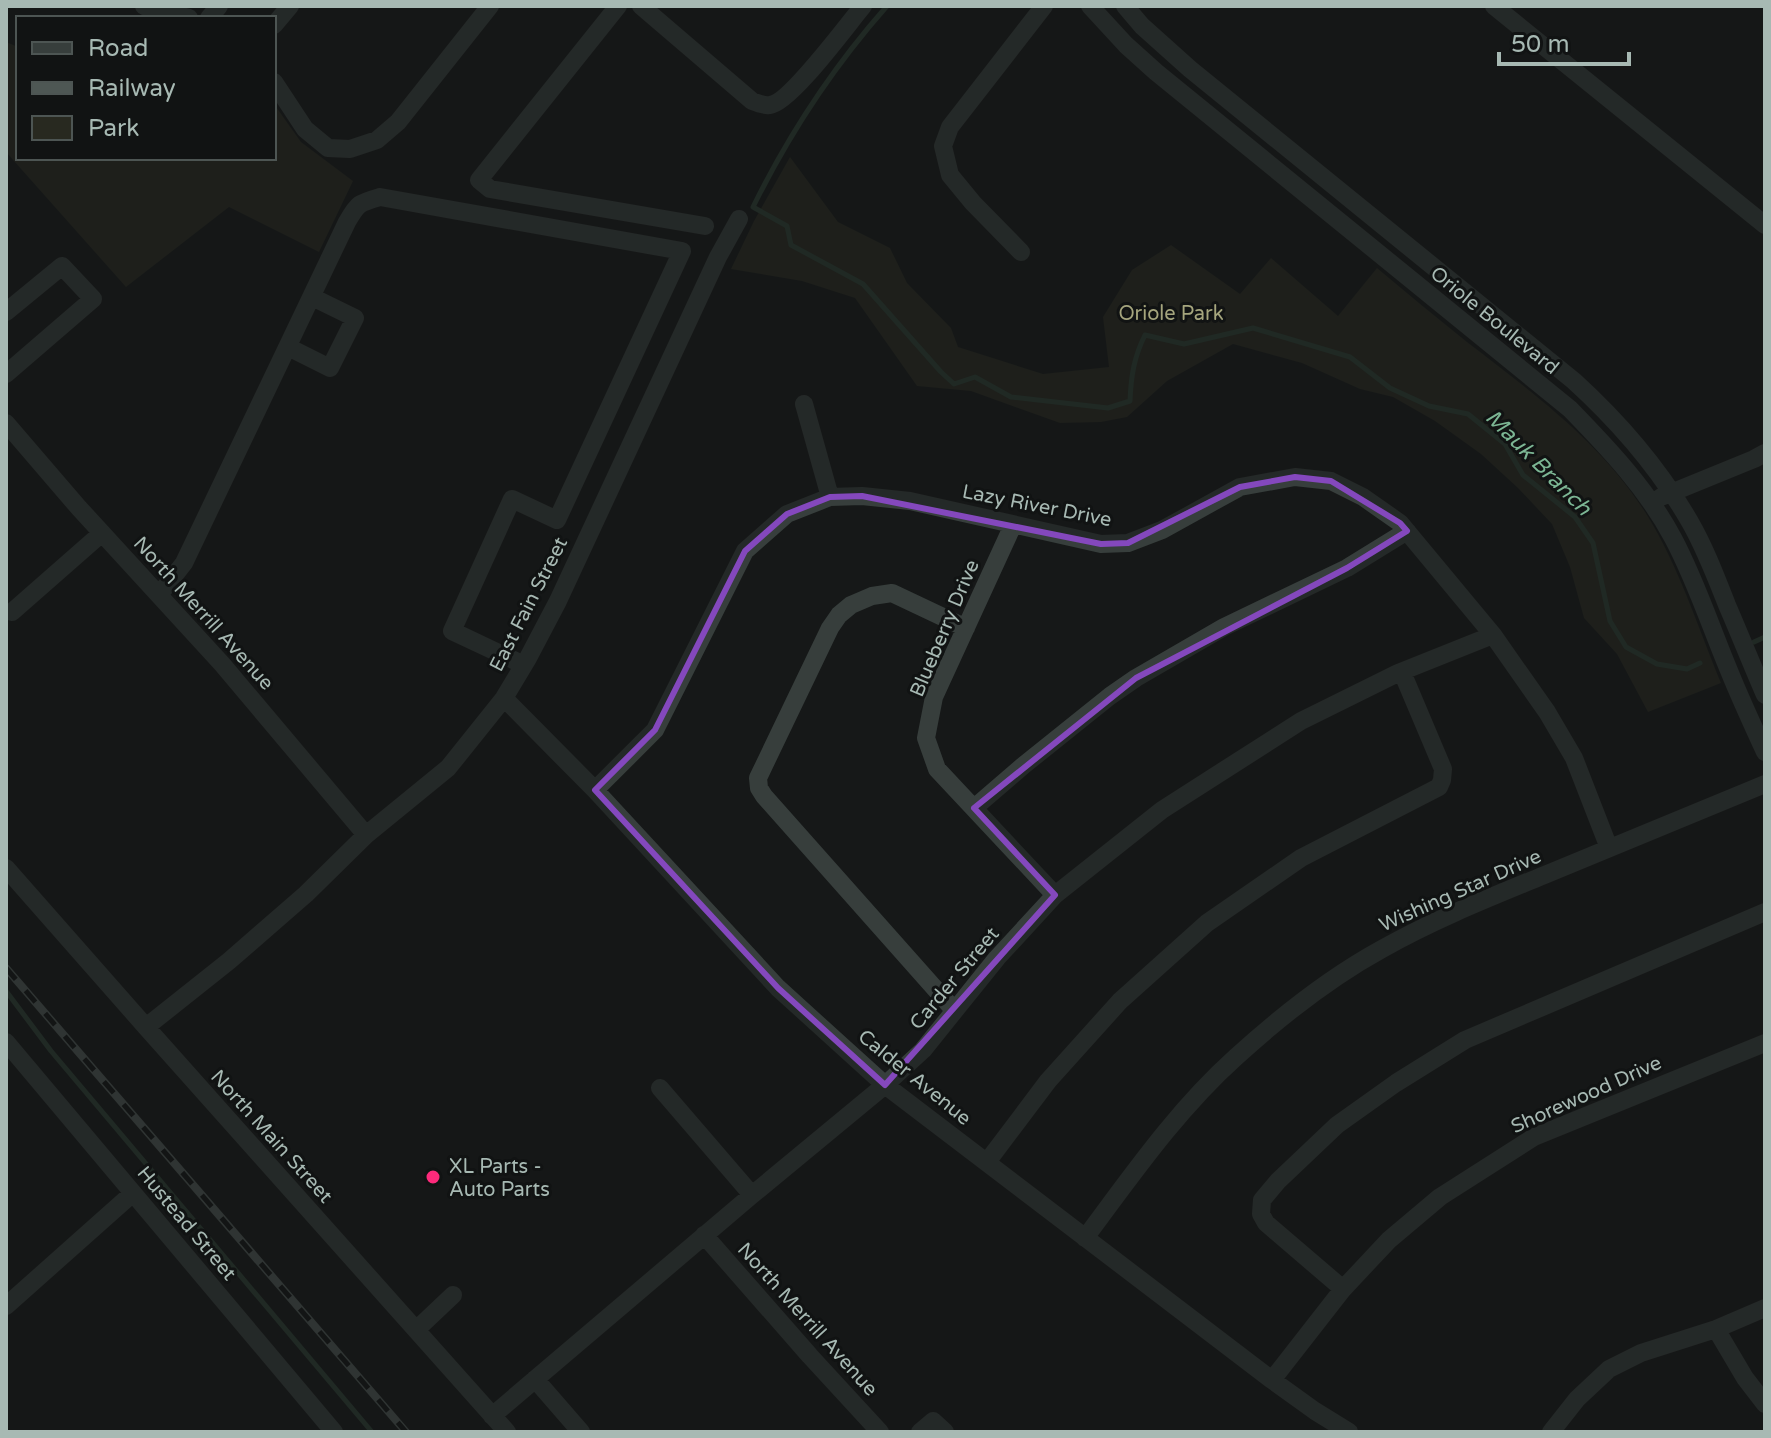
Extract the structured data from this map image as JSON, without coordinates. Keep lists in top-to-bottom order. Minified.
{"streets":{"street":["Oriole Boulevard","Lazy River Drive","East Fain Street","North Merrill Avenue","Blueberry Drive","Wishing Star Drive","Carder Street","Calder Avenue","Shorewood Drive","North Main Street","Hustead Street"]},"crossings":[["Lazy River Drive","Blueberry Drive"],["Lazy River Drive","Wishing Star Drive"],["Lazy River Drive","Carder Street"],["Lazy River Drive","Calder Avenue"],["East Fain Street","North Merrill Avenue"],["East Fain Street","Calder Avenue"],["East Fain Street","North Main Street"],["North Merrill Avenue","Carder Street"],["Blueberry Drive","Carder Street"],["Wishing Star Drive","Calder Avenue"],["Carder Street","Calder Avenue"],["Carder Street","North Main Street"],["Calder Avenue","Shorewood Drive"]],"water":["Mauk Branch"],"parks":["Oriole Park"],"places":["XL Parts - Auto Parts"],"legend":["Road","Railway","Park"],"scale_bar":"50 m"}
